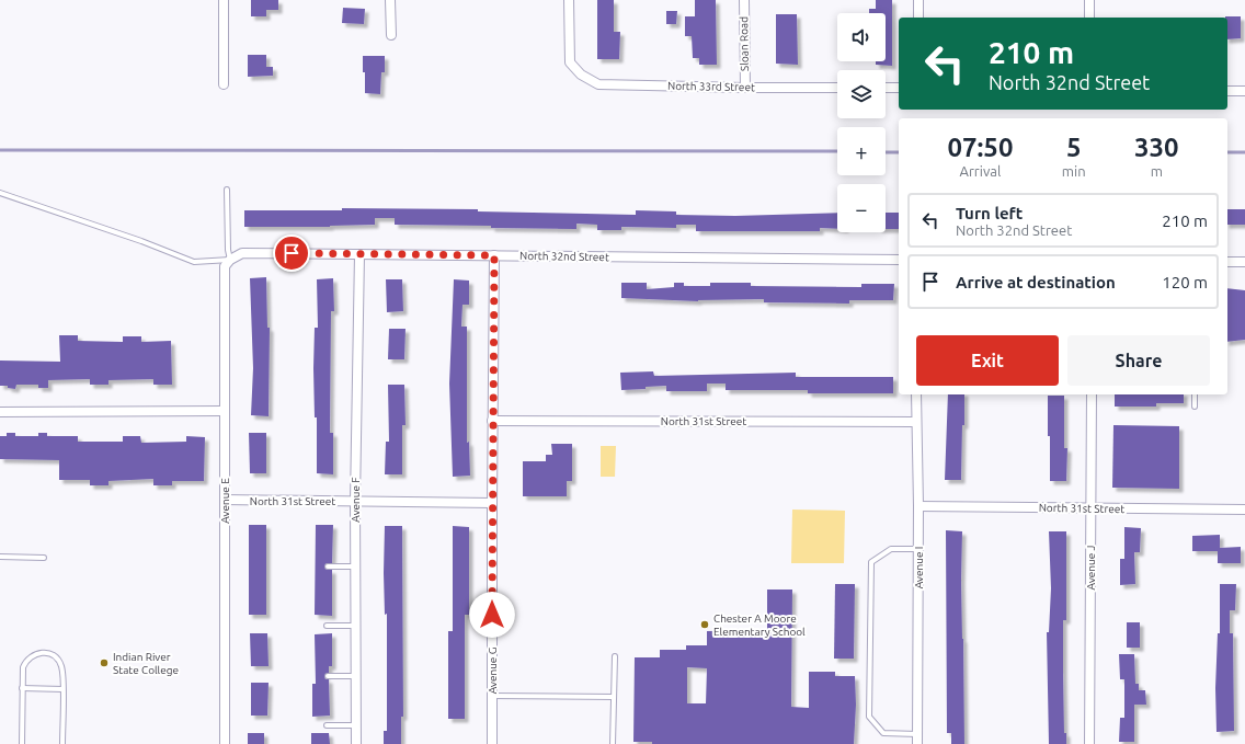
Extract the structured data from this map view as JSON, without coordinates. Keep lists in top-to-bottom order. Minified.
{"streets":{"street":["Sloan Road","North 33rd Street","North 32nd Street","North 31st Street","Avenue F","Avenue E","Avenue I","Avenue J","Avenue G"]},"crossings":[["Sloan Road","North 33rd Street"],["North 32nd Street","Avenue F"],["North 32nd Street","Avenue E"],["North 32nd Street","Avenue G"],["North 31st Street","Avenue F"],["North 31st Street","Avenue E"],["North 31st Street","Avenue I"],["North 31st Street","Avenue J"],["North 31st Street","Avenue G"]],"places":["Chester A Moore Elementary School","Indian River State College"],"page":{"map_buttons":["+","−"],"turn":["210 m","North 32nd Street"],"eta":["07:50","Arrival","5","min","330","m"],"list":[{"name":"Turn left","note":"North 32nd Street","value":"210 m"},{"name":"Arrive at destination","value":"120 m"}],"buttons":["Exit","Share"]}}
